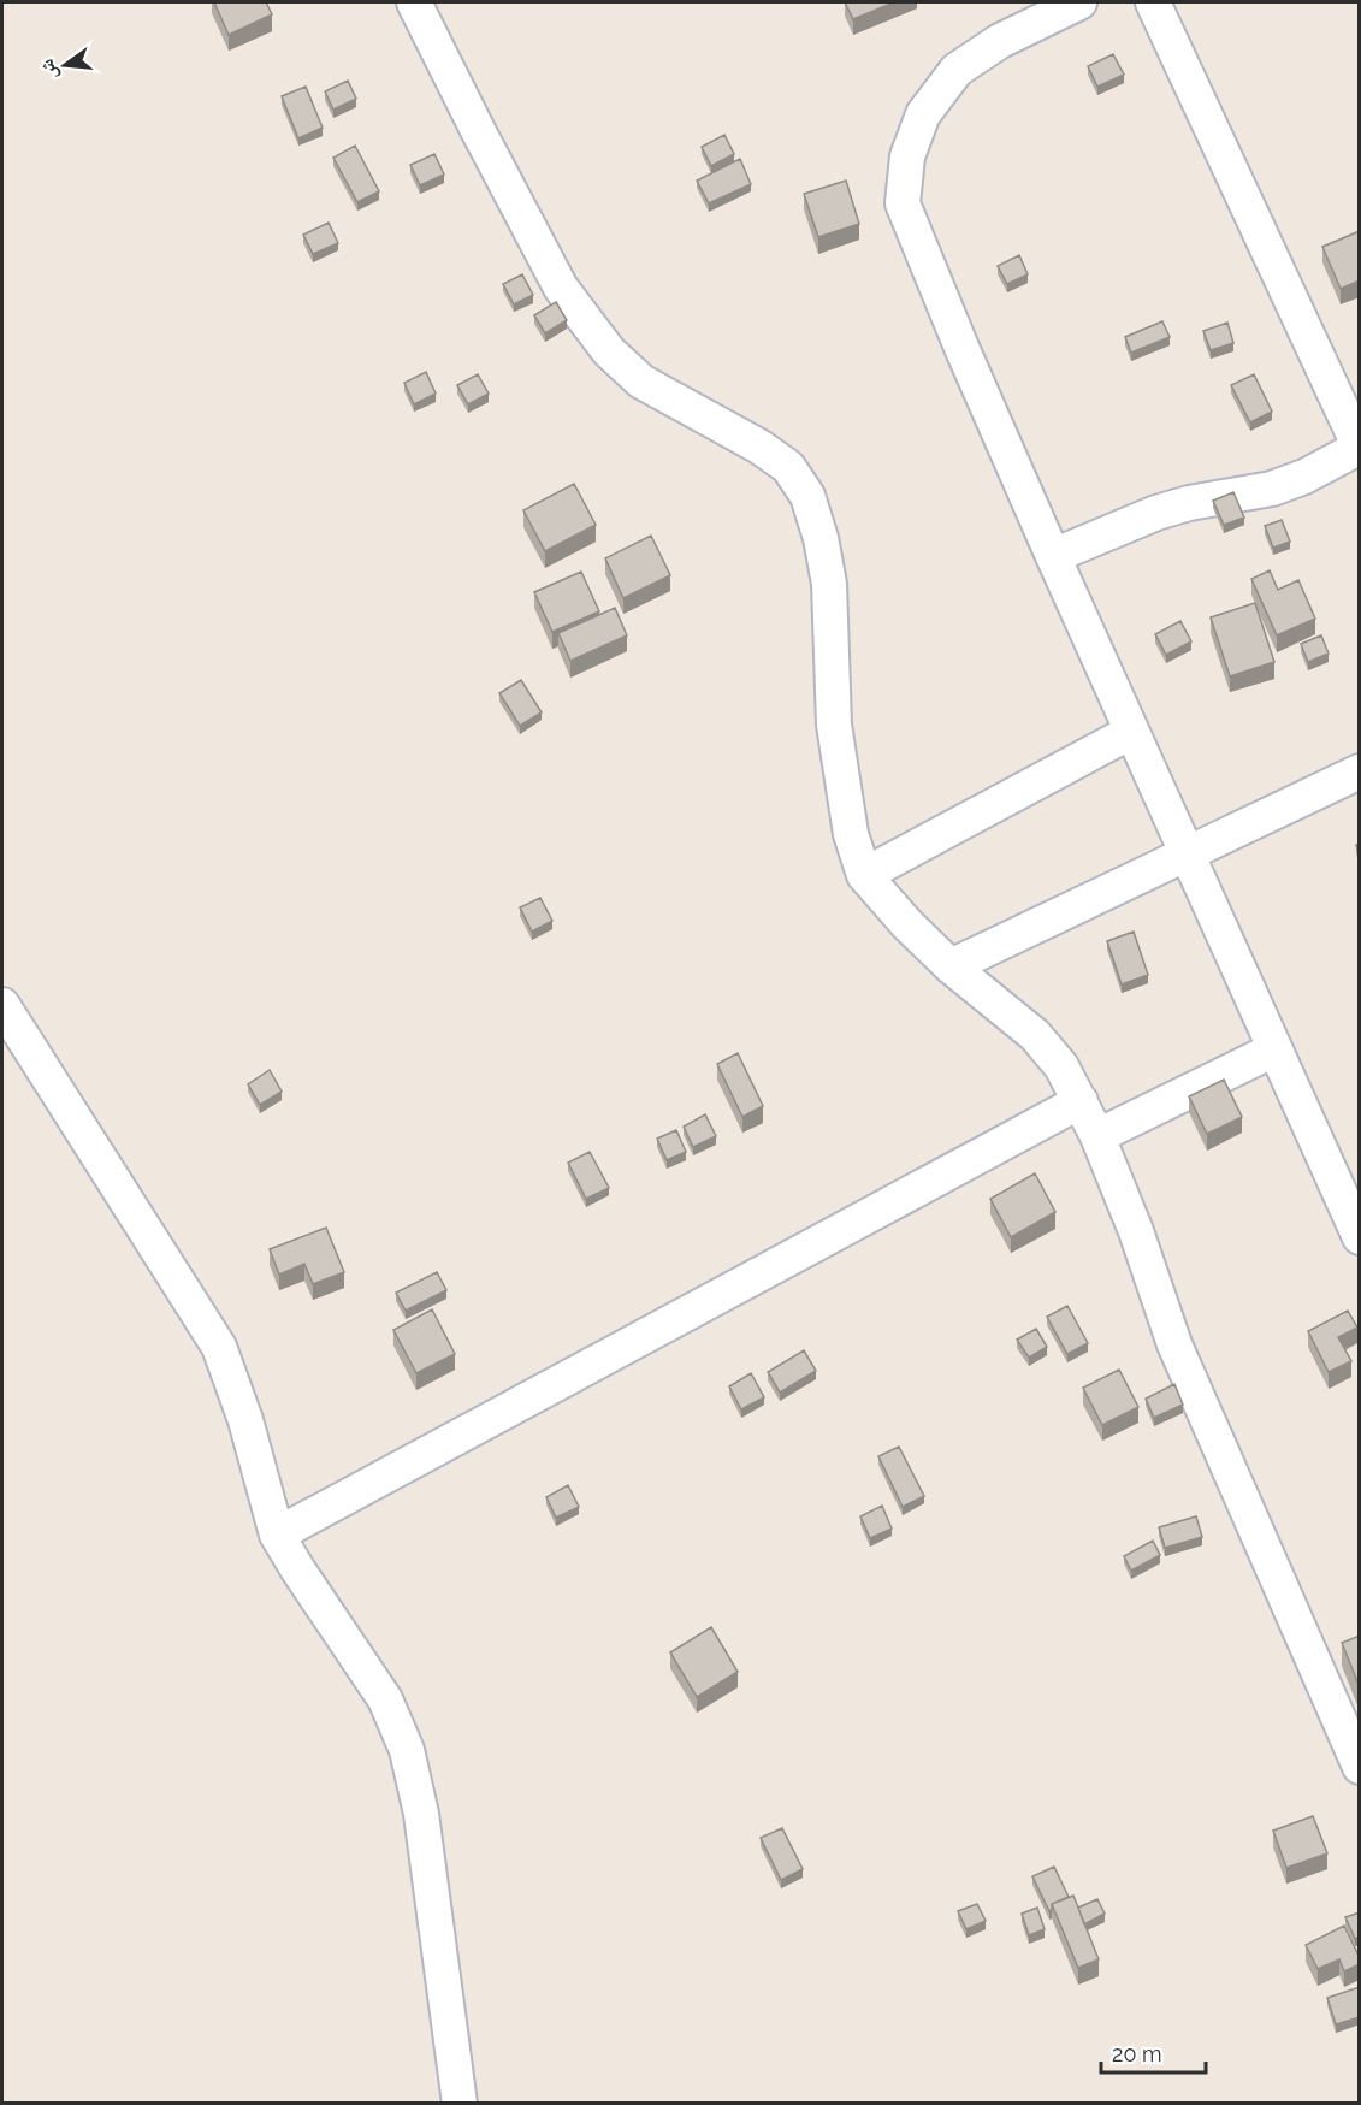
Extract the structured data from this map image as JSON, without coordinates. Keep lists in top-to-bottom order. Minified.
{"scale_bar":"20 m","north":"left"}
